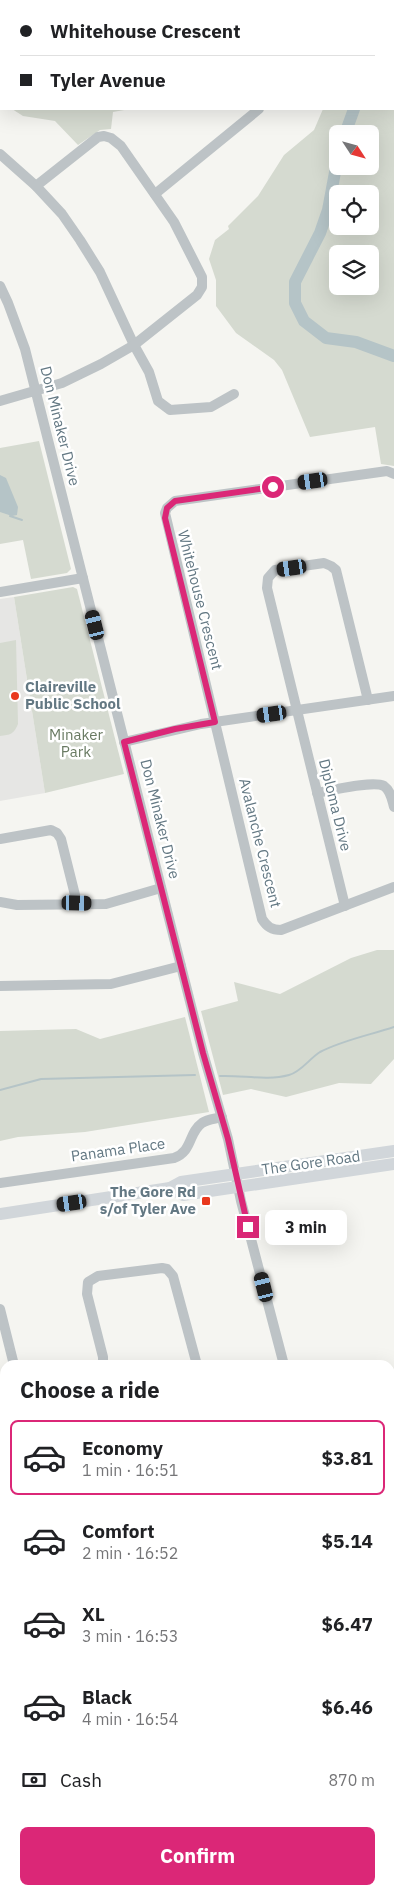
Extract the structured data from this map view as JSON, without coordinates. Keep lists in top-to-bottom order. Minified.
{"streets":{"main road":["The Gore Road"],"street":["Don Minaker Drive","Whitehouse Crescent","Diploma Drive","Avalanche Crescent","Panama Place"]},"crossings":[["Don Minaker Drive","Panama Place"],["Don Minaker Drive","The Gore Road"],["Whitehouse Crescent","Avalanche Crescent"],["Diploma Drive","Avalanche Crescent"]],"parks":["Minaker Park"],"places":{"other":["Claireville Public School"],"transit":["The Gore Rd s/of Tyler Ave"]},"north":"bottom right","page":{"banner":["Whitehouse Crescent","Tyler Avenue"],"bubble":"3 min","heading":"Choose a ride","list":[{"name":"Economy","note":"1 min · 16:51","value":"$3.81"},{"name":"Comfort","note":"2 min · 16:52","value":"$5.14"},{"name":"XL","note":"3 min · 16:53","value":"$6.47"},{"name":"Black","note":"4 min · 16:54","value":"$6.46"}],"pay":["Cash","870 m"],"buttons":"Confirm"}}
